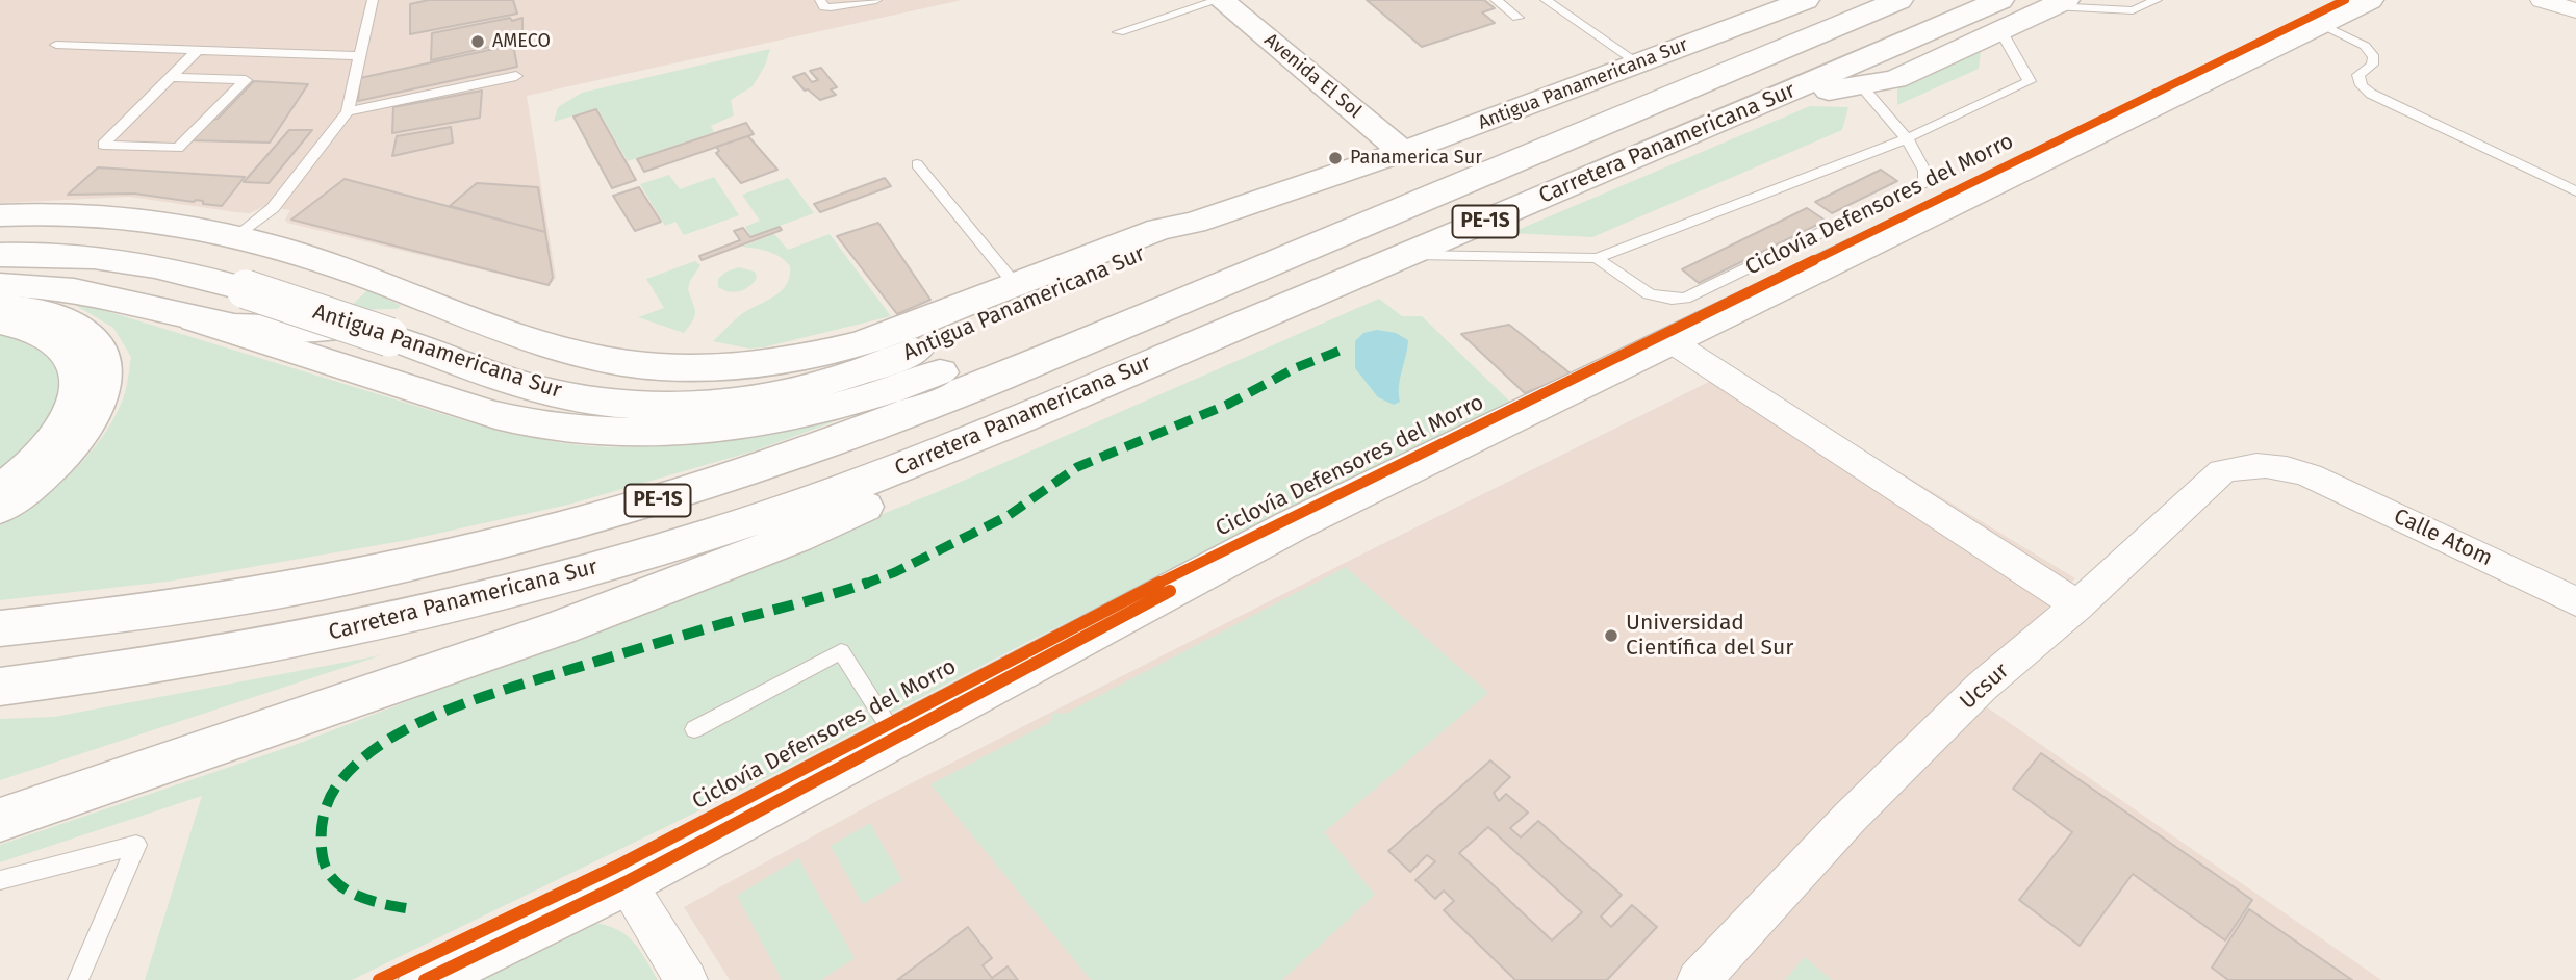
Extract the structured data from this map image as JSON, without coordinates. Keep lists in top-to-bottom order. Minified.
{"streets":{"main road":["Avenida El Sol","Antigua Panamericana Sur","Carretera Panamericana Sur","PE-1S"],"street":["Calle Atom","Ucsur"],"cycle path":["Ciclovía Defensores del Morro"]},"crossings":[["Avenida El Sol","Antigua Panamericana Sur"],["Calle Atom","Ucsur"]],"places":["AMECO","Panamerica Sur","Universidad Científica del Sur"]}
